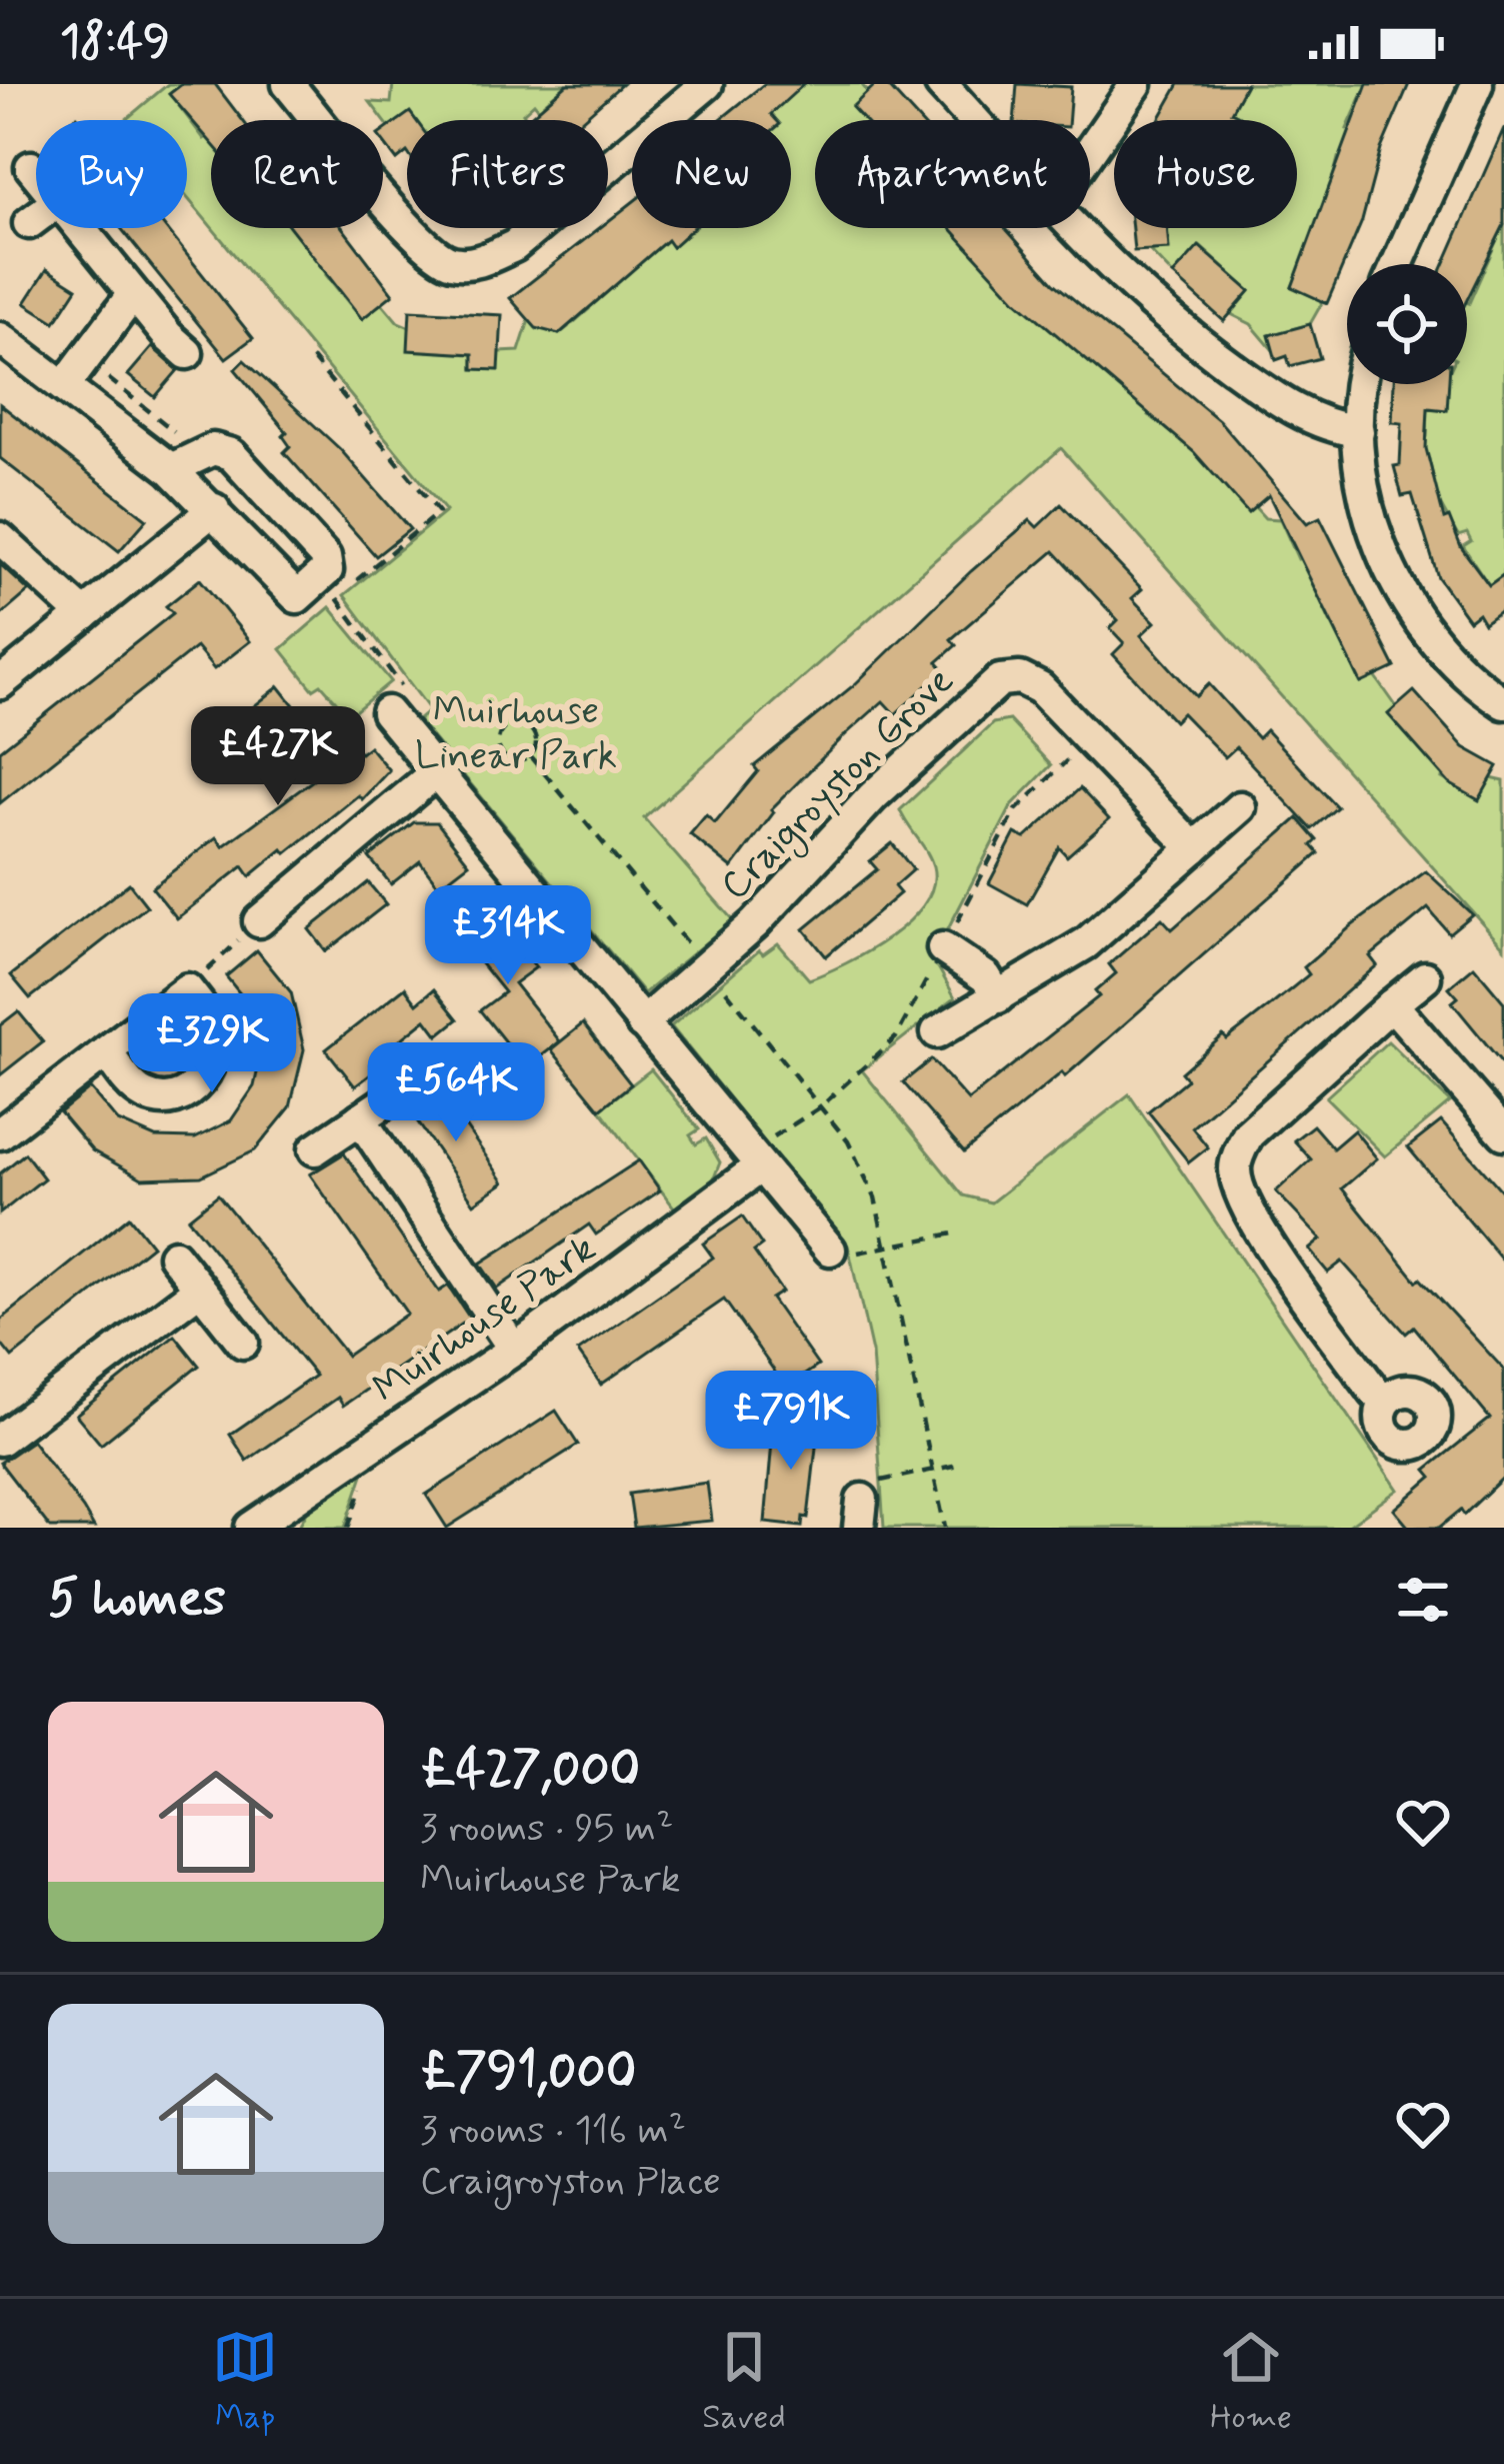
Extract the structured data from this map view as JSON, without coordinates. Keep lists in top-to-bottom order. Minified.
{"streets":{"street":["Craigroyston Grove","Muirhouse Park"]},"parks":["Muirhouse Linear Park"],"page":{"status":"18:49","chip":["Buy","Rent","Filters","New","Apartment","House"],"price":["£427K","£314K","£329K","£564K","£791K"],"heading":"5 homes","list":[{"name":"£427,000","note":"3 rooms · 95 m² · Muirhouse Park"},{"name":"£791,000","note":"3 rooms · 116 m² · Craigroyston Place"}],"tabs":["Map","Saved","Home"]}}
